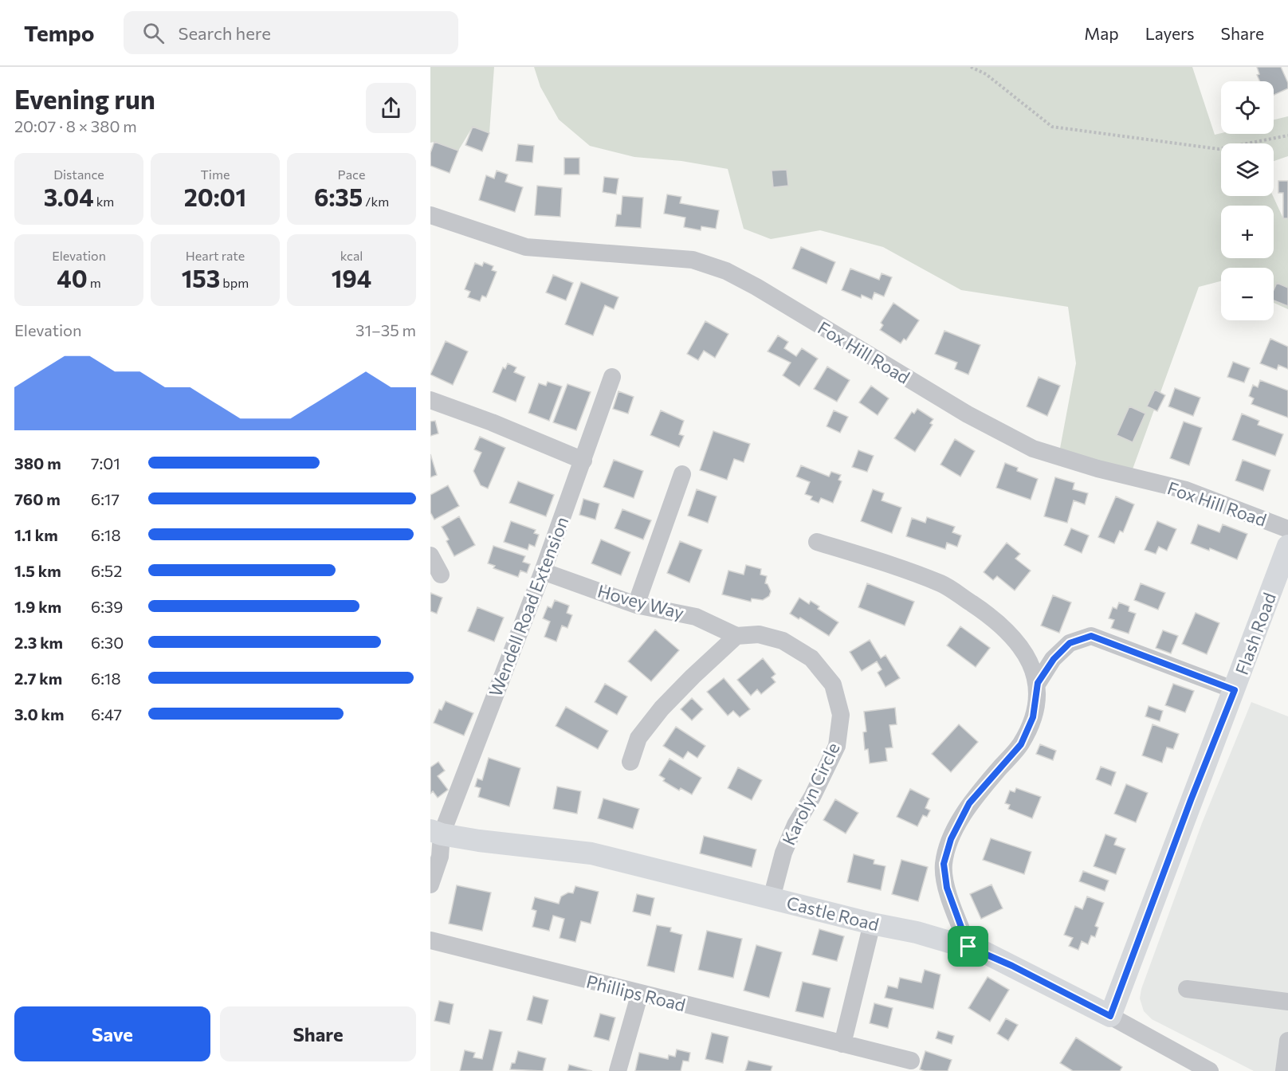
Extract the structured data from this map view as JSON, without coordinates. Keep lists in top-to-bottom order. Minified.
{"streets":{"main road":["Flash Road","Castle Road"],"street":["Fox Hill Road","Hovey Way","Wendell Road Extension","Karolyn Circle","Phillips Road"]},"crossings":[["Hovey Way","Wendell Road Extension"],["Hovey Way","Karolyn Circle"],["Wendell Road Extension","Castle Road"],["Flash Road","Castle Road"],["Karolyn Circle","Castle Road"]],"page":{"header":"Tempo","search":"Search here","nav":["Map","Layers","Share"],"heading":["Evening run","20:07 · 8 × 380 m"],"map_buttons":["+","−"],"stats":[["Distance","3.04 km"],["Time","20:01"],["Pace","6:35 /km"],["Elevation","40 m"],["Heart rate","153 bpm"],["kcal","194"]],"chart":["Elevation","31–35 m"],"list":[{"name":"380 m","note":"7:01"},{"name":"760 m","note":"6:17"},{"name":"1.1 km","note":"6:18"},{"name":"1.5 km","note":"6:52"},{"name":"1.9 km","note":"6:39"},{"name":"2.3 km","note":"6:30"},{"name":"2.7 km","note":"6:18"},{"name":"3.0 km","note":"6:47"}],"buttons":["Save","Share"]}}
